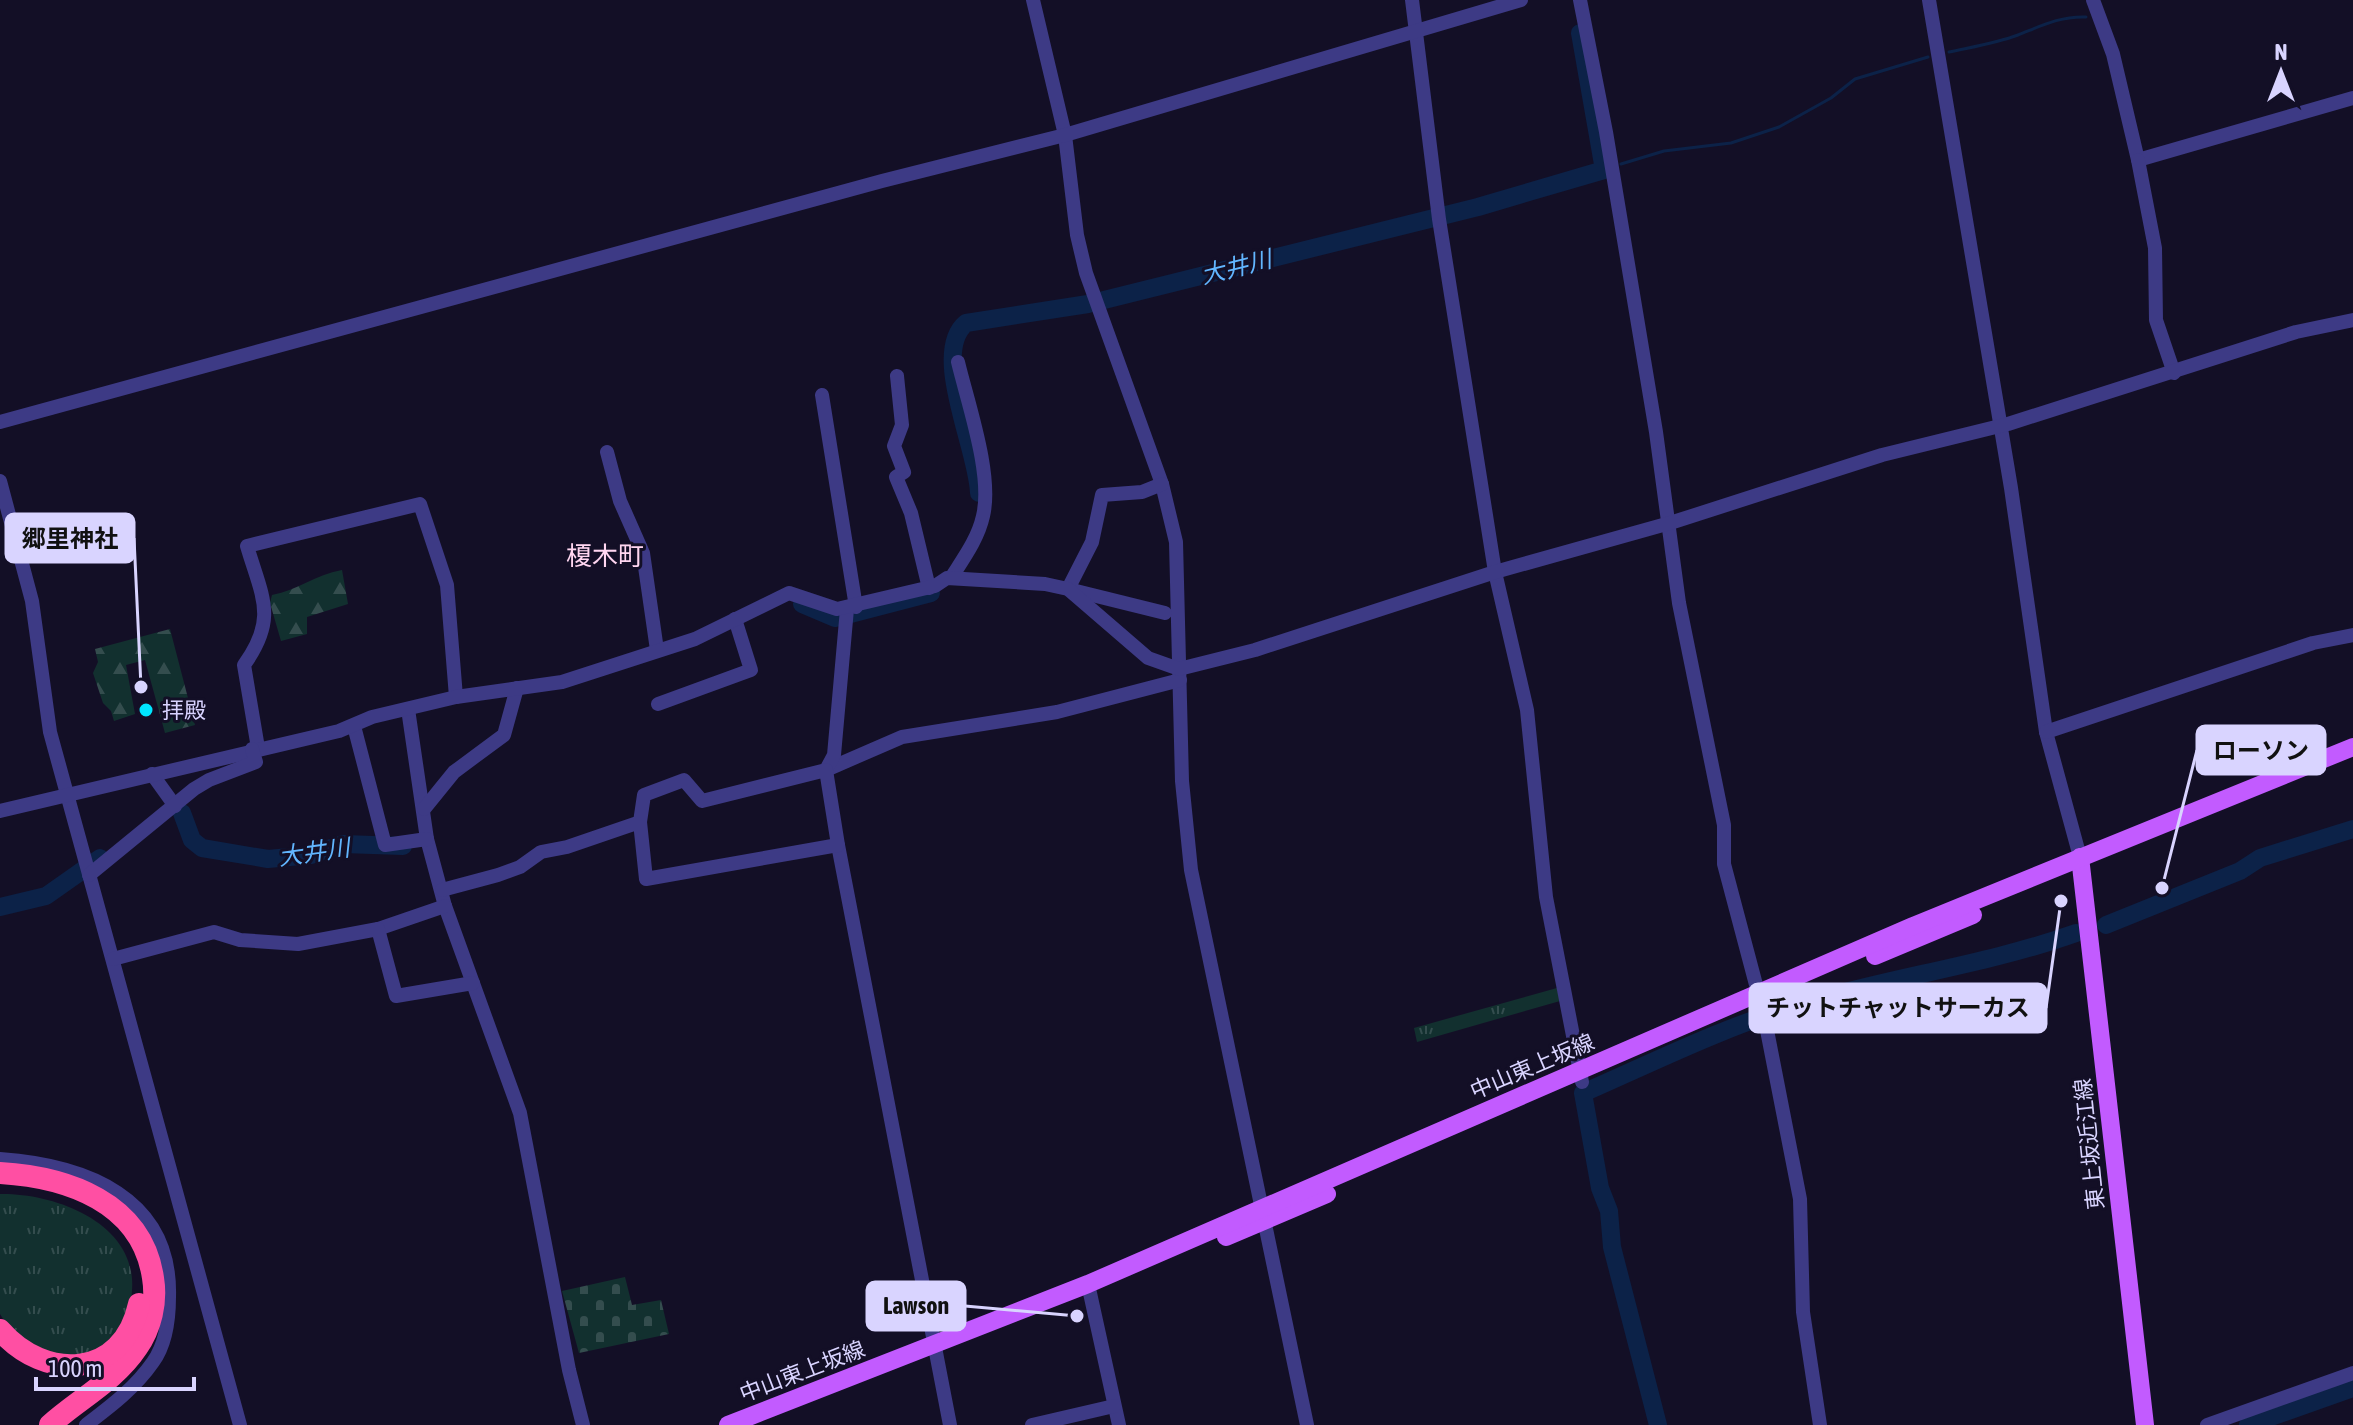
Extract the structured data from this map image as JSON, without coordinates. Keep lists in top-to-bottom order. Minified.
{"streets":{"main road":["中山東上坂線","東上坂近江線"]},"crossings":[["中山東上坂線","東上坂近江線"]],"districts":["榎木町"],"water":["大井川"],"places":["郷里神社","拝殿","ローソン","チットチャットサーカス","Lawson"],"scale_bar":"100 m","north":"top"}
